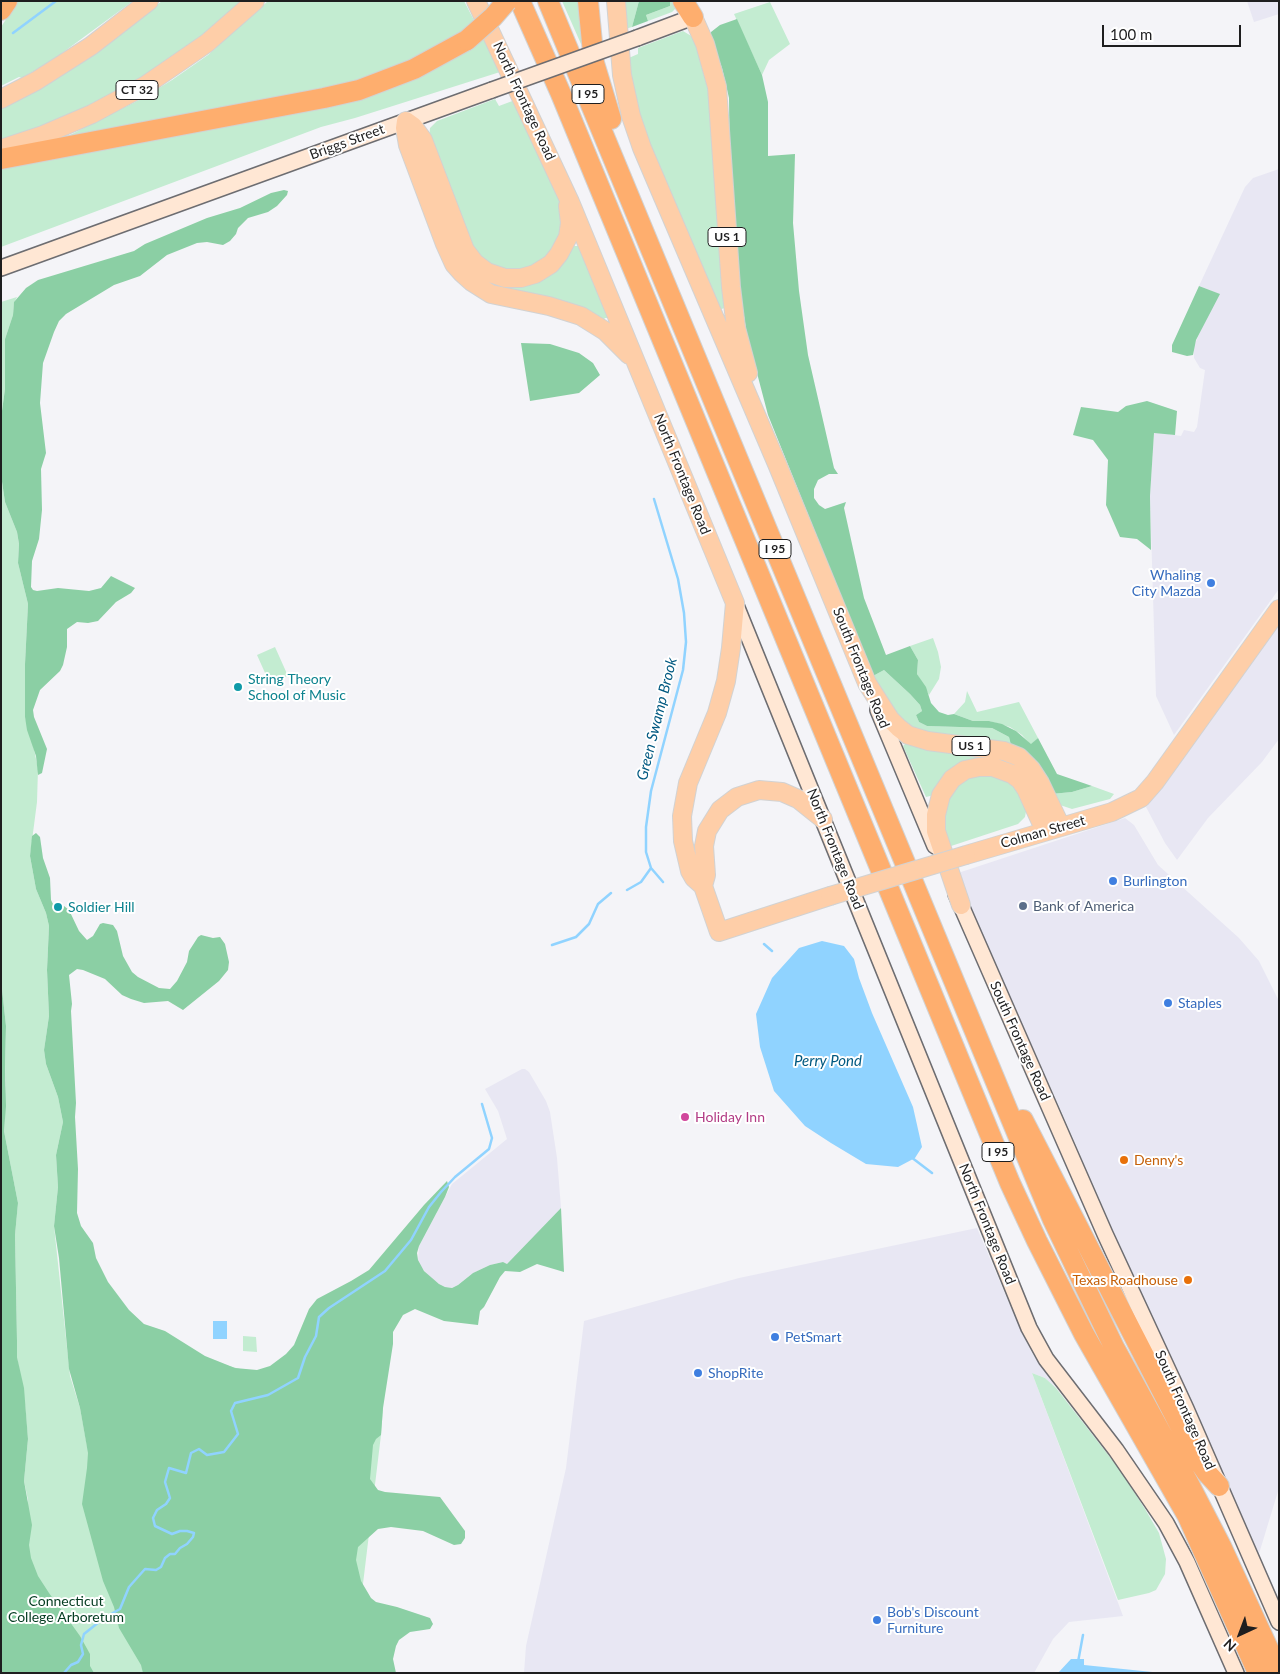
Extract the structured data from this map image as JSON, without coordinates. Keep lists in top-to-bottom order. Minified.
{"streets":{"highway":["I 95"],"main road":["CT 32","North Frontage Road","Briggs Street","US 1","South Frontage Road","Colman Street"]},"crossings":[["Briggs Street","US 1"],["US 1","South Frontage Road"],["US 1","Colman Street"]],"water":["Green Swamp Brook","Perry Pond"],"parks":["Connecticut College Arboretum"],"places":["Whaling City Mazda","String Theory School of Music","Burlington","Bank of America","Soldier Hill","Staples","Holiday Inn","Denny's","Texas Roadhouse","PetSmart","ShopRite","Bob's Discount Furniture"],"scale_bar":"100 m","north":"bottom left"}
